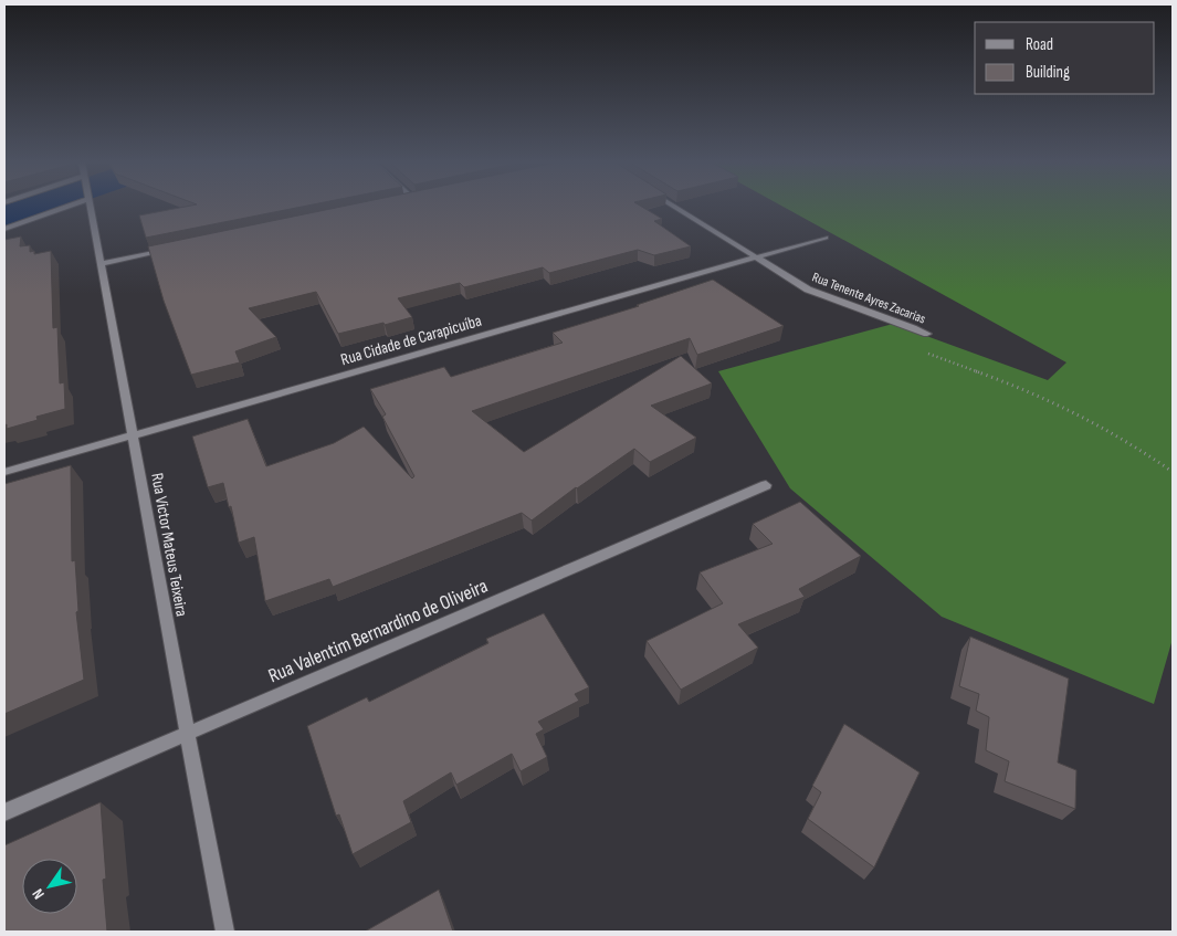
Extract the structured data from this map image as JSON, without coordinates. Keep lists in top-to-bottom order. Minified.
{"streets":{"street":["Rua Tenente Ayres Zacarias","Rua Cidade de Carapicuíba","Rua Victor Mateus Teixeira","Rua Valentim Bernardino de Oliveira"]},"crossings":[["Rua Tenente Ayres Zacarias","Rua Cidade de Carapicuíba"],["Rua Cidade de Carapicuíba","Rua Victor Mateus Teixeira"],["Rua Victor Mateus Teixeira","Rua Valentim Bernardino de Oliveira"]],"legend":["Road","Building"],"north":"bottom left"}
